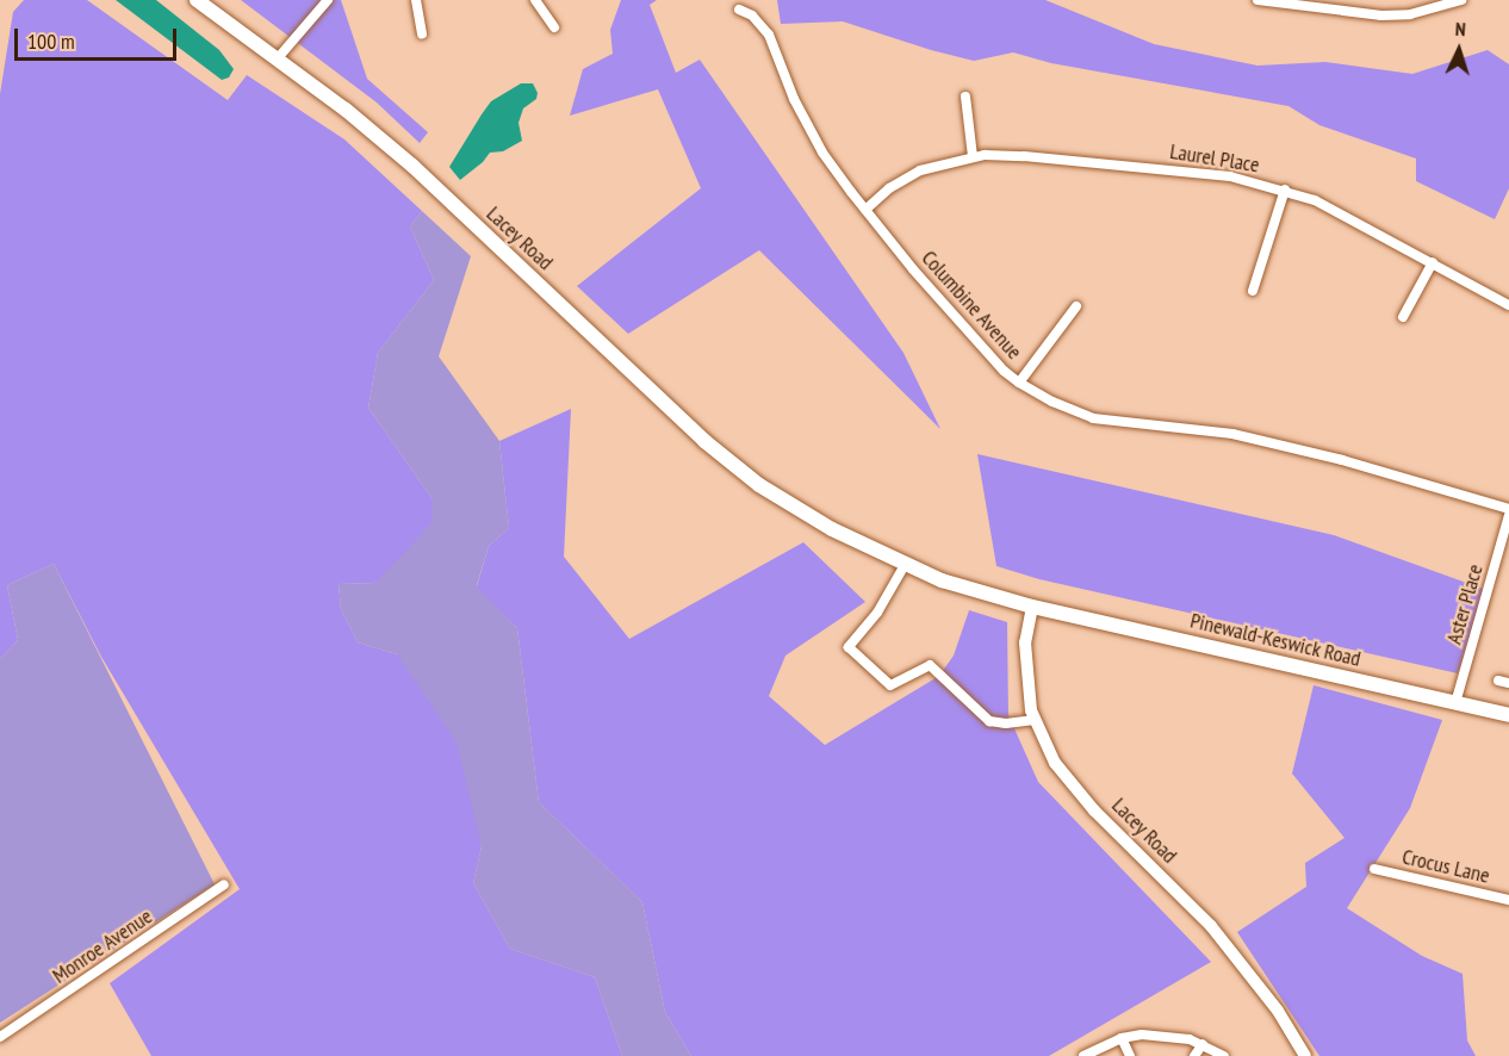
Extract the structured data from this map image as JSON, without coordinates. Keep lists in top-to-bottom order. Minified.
{"streets":{"main road":["Lacey Road","Pinewald-Keswick Road"],"street":["Laurel Place","Columbine Avenue","Aster Place","Crocus Lane","Monroe Avenue"]},"crossings":[["Laurel Place","Columbine Avenue"],["Lacey Road","Pinewald-Keswick Road"],["Aster Place","Pinewald-Keswick Road"]],"scale_bar":"100 m","north":"top"}
